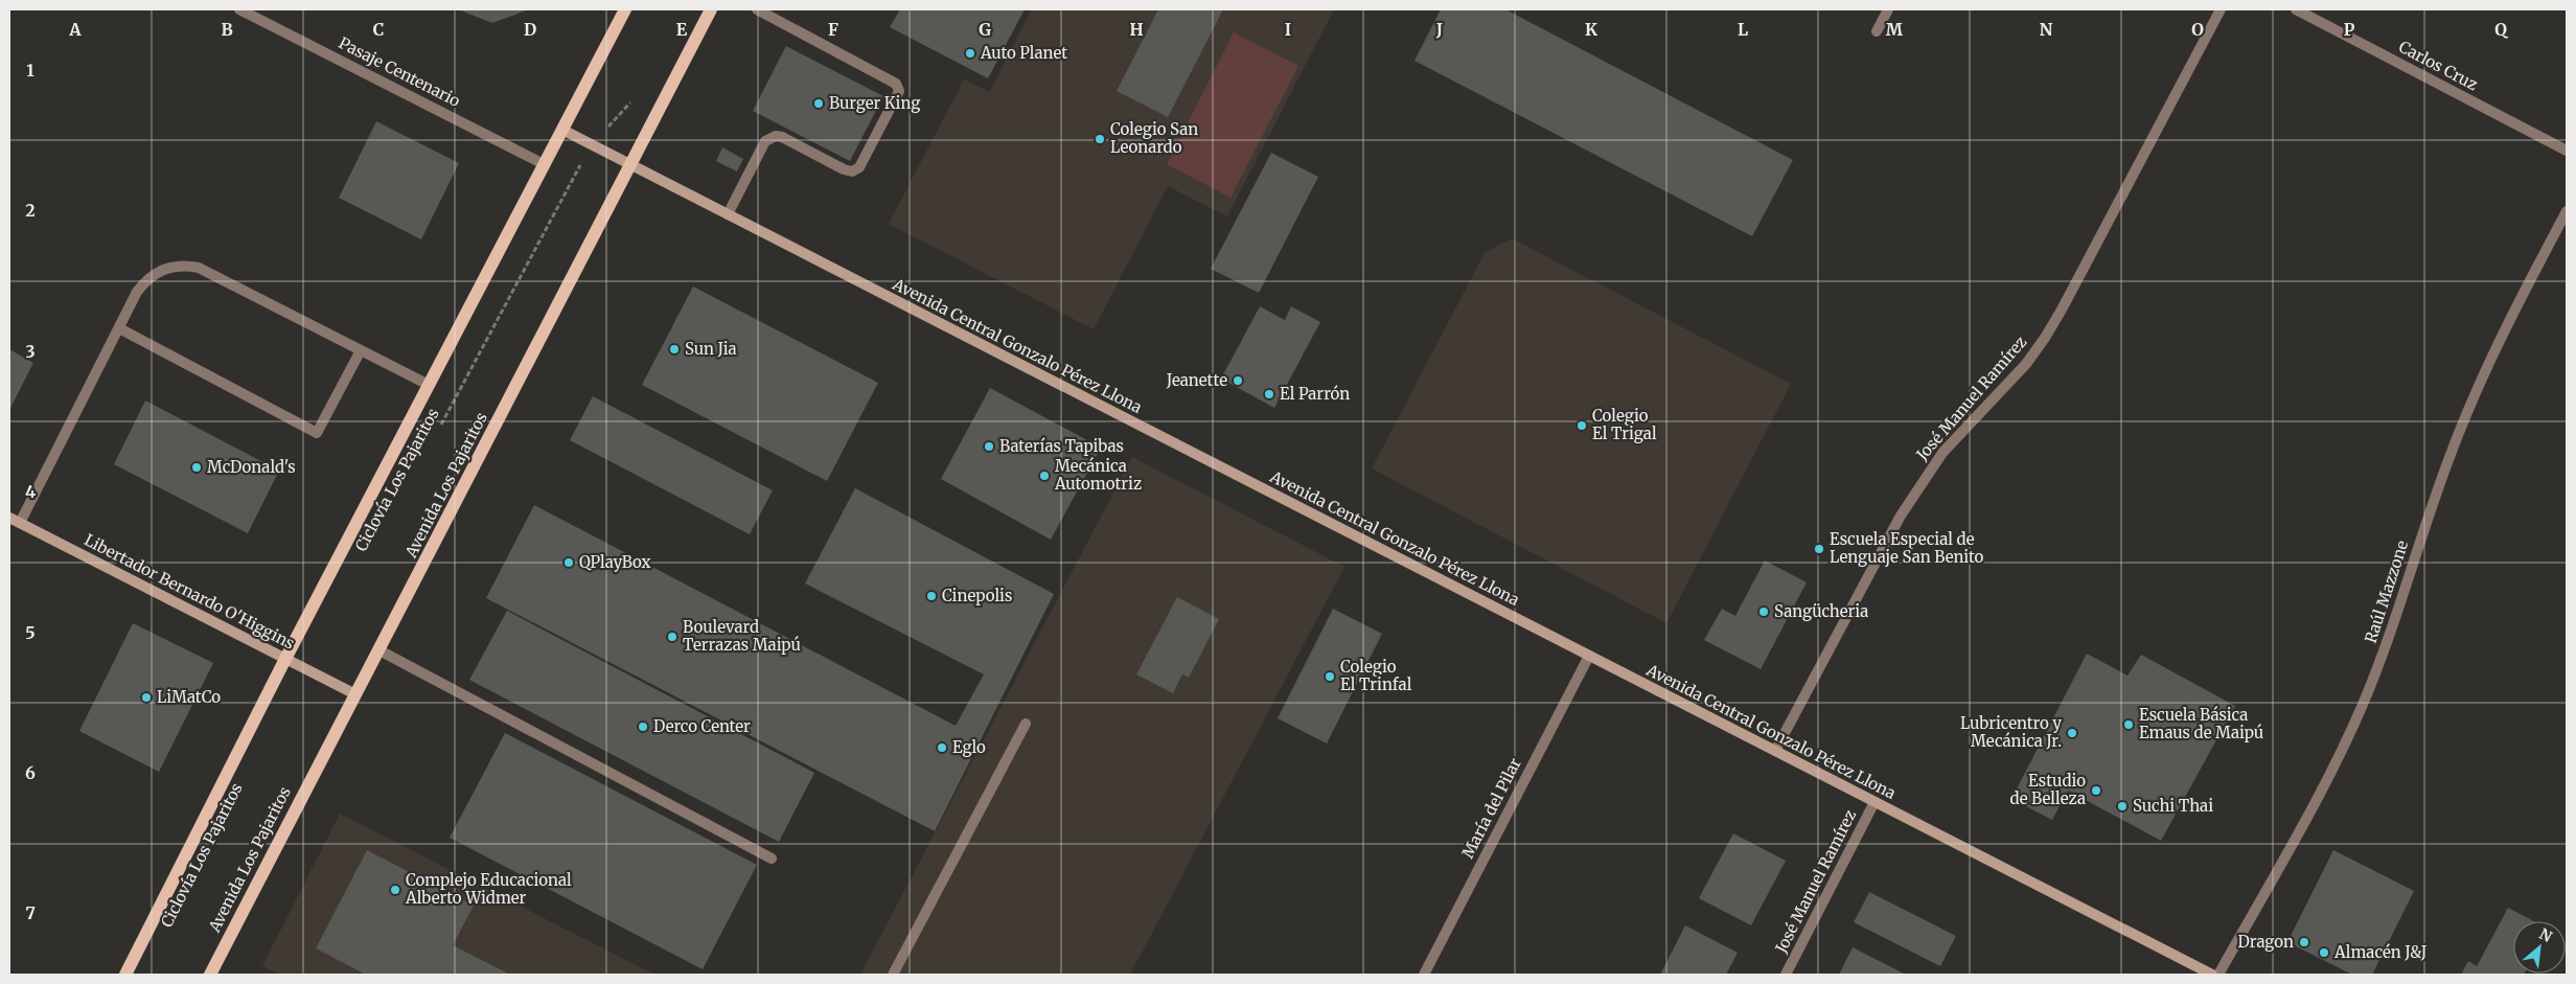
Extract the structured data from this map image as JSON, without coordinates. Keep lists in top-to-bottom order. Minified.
{"streets":{"main road":["Avenida Los Pajaritos"],"street":["Carlos Cruz","Pasaje Centenario","Avenida Central Gonzalo Pérez Llona","José Manuel Ramírez","Libertador Bernardo O'Higgins","Raúl Mazzone","María del Pilar"],"path":["Ciclovía Los Pajaritos"]},"crossings":[["Avenida Central Gonzalo Pérez Llona","José Manuel Ramírez"],["Avenida Central Gonzalo Pérez Llona","Ciclovía Los Pajaritos"],["Avenida Central Gonzalo Pérez Llona","Avenida Los Pajaritos"],["Avenida Central Gonzalo Pérez Llona","María del Pilar"],["Avenida Los Pajaritos","Libertador Bernardo O'Higgins"]],"places":["Auto Planet","Burger King","Colegio San Leonardo","Sun Jia","Jeanette","El Parrón","Colegio El Trigal","Baterías Tapibas","McDonald's","Mecánica Automotriz","Escuela Especial de Lenguaje San Benito","QPlayBox","Cinepolis","Sangücheria","Boulevard Terrazas Maipú","Colegio El Trinfal","LiMatCo","Escuela Básica Emaus de Maipú","Derco Center","Lubricentro y Mecánica Jr.","Eglo","Estudio de Belleza","Suchi Thai","Complejo Educacional Alberto Widmer","Dragon","Almacén J&J"],"north":"top right","grid":{"columns":["A","B","C","D","E","F","G","H","I","J","K","L","M","N","O","P","Q"],"rows":["1","2","3","4","5","6","7"]}}
